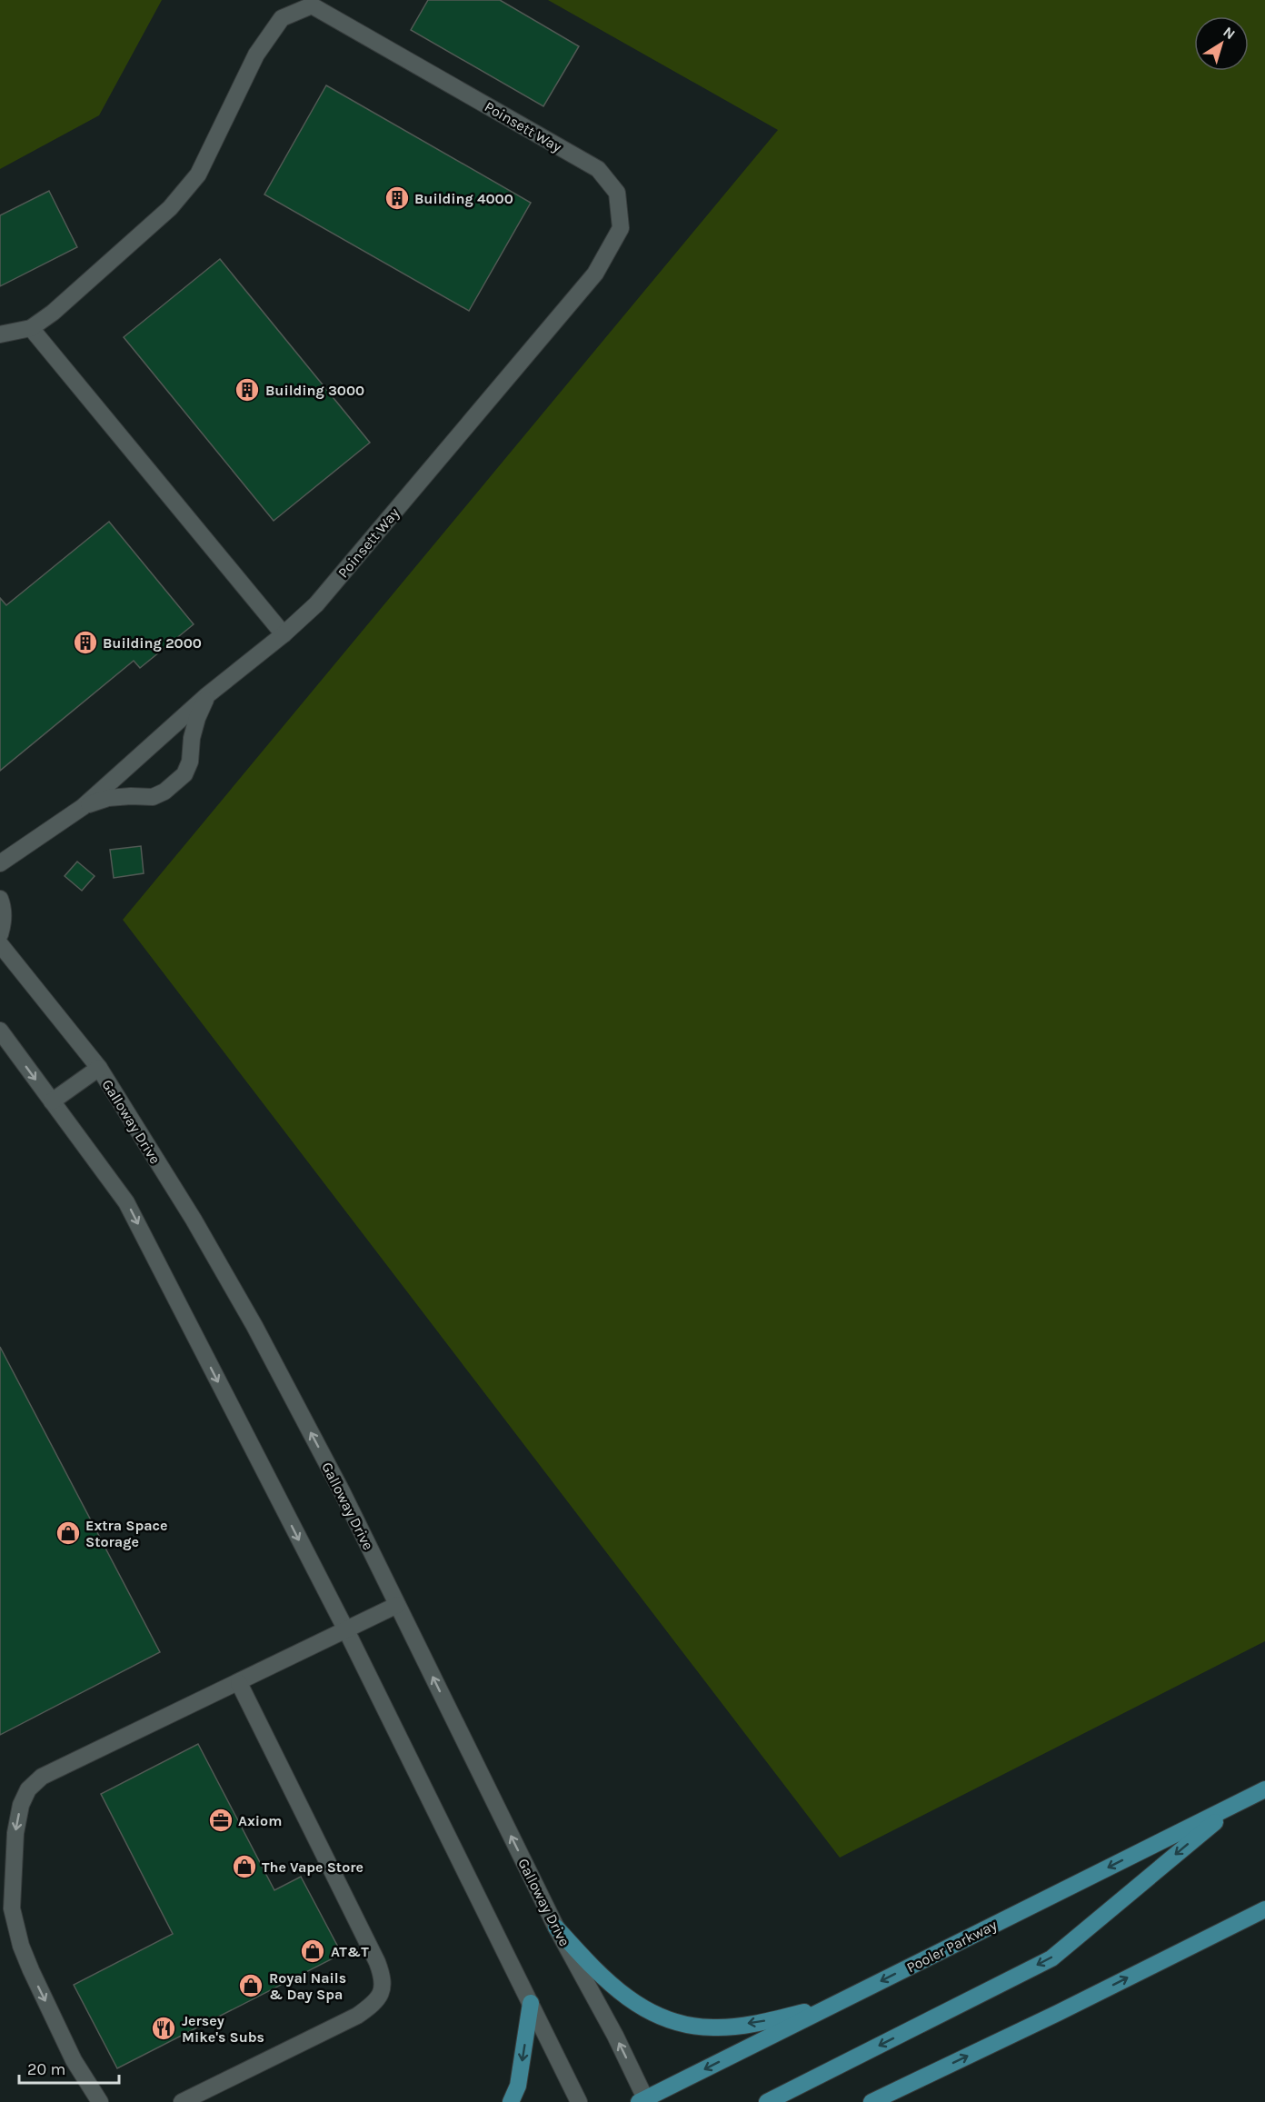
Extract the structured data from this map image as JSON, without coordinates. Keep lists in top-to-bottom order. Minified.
{"streets":{"main road":["Pooler Parkway"],"street":["Poinsett Way","Galloway Drive"]},"crossings":[["Galloway Drive","Pooler Parkway"]],"places":{"building":["Building 4000","Building 3000","Building 2000"],"shop":["Extra Space Storage","The Vape Store","AT&T","Royal Nails & Day Spa"],"office":["Axiom"],"restaurant":["Jersey Mike's Subs"]},"scale_bar":"20 m","north":"top right"}
